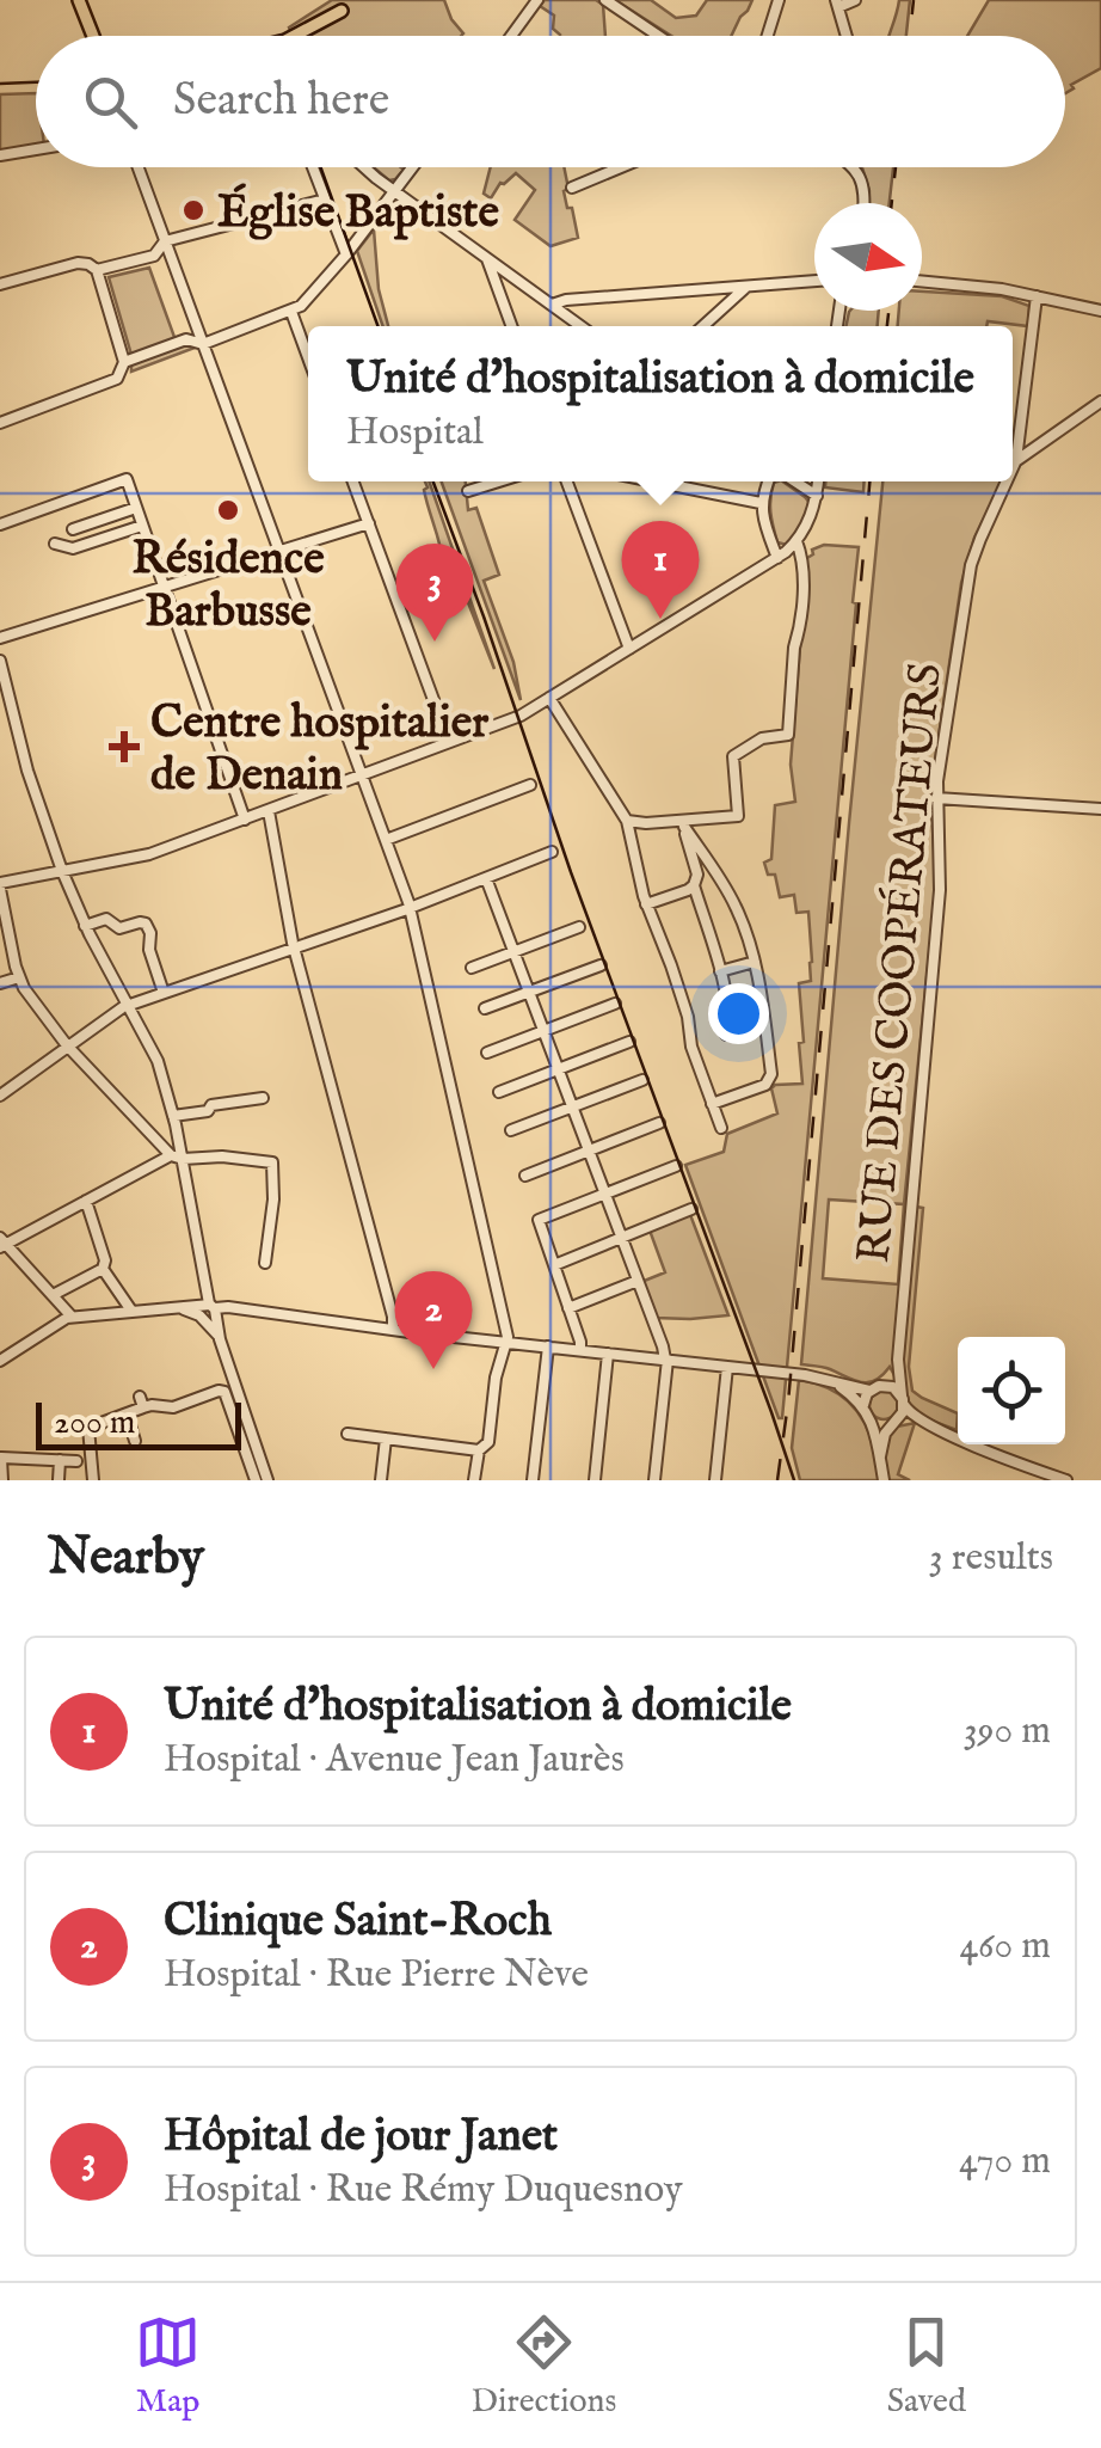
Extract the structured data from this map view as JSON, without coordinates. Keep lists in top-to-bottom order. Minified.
{"streets":{"street":["RUE DES COOPÉRATEURS"]},"places":{"other":["Église Baptiste","Résidence Barbusse"],"health":["Centre hospitalier de Denain"]},"scale_bar":"200 m","north":"right","page":{"search":"Search here","popup":["Unité d'hospitalisation à domicile","Hospital"],"pins":["1","3","2"],"scale":"200 m","heading":["Nearby","3 results"],"list":[{"mark":"1","name":"Unité d'hospitalisation à domicile","note":"Hospital · Avenue Jean Jaurès","value":"390 m"},{"mark":"2","name":"Clinique Saint-Roch","note":"Hospital · Rue Pierre Nève","value":"460 m"},{"mark":"3","name":"Hôpital de jour Janet","note":"Hospital · Rue Rémy Duquesnoy","value":"470 m"}],"nav":["Map","Directions","Saved"]}}
